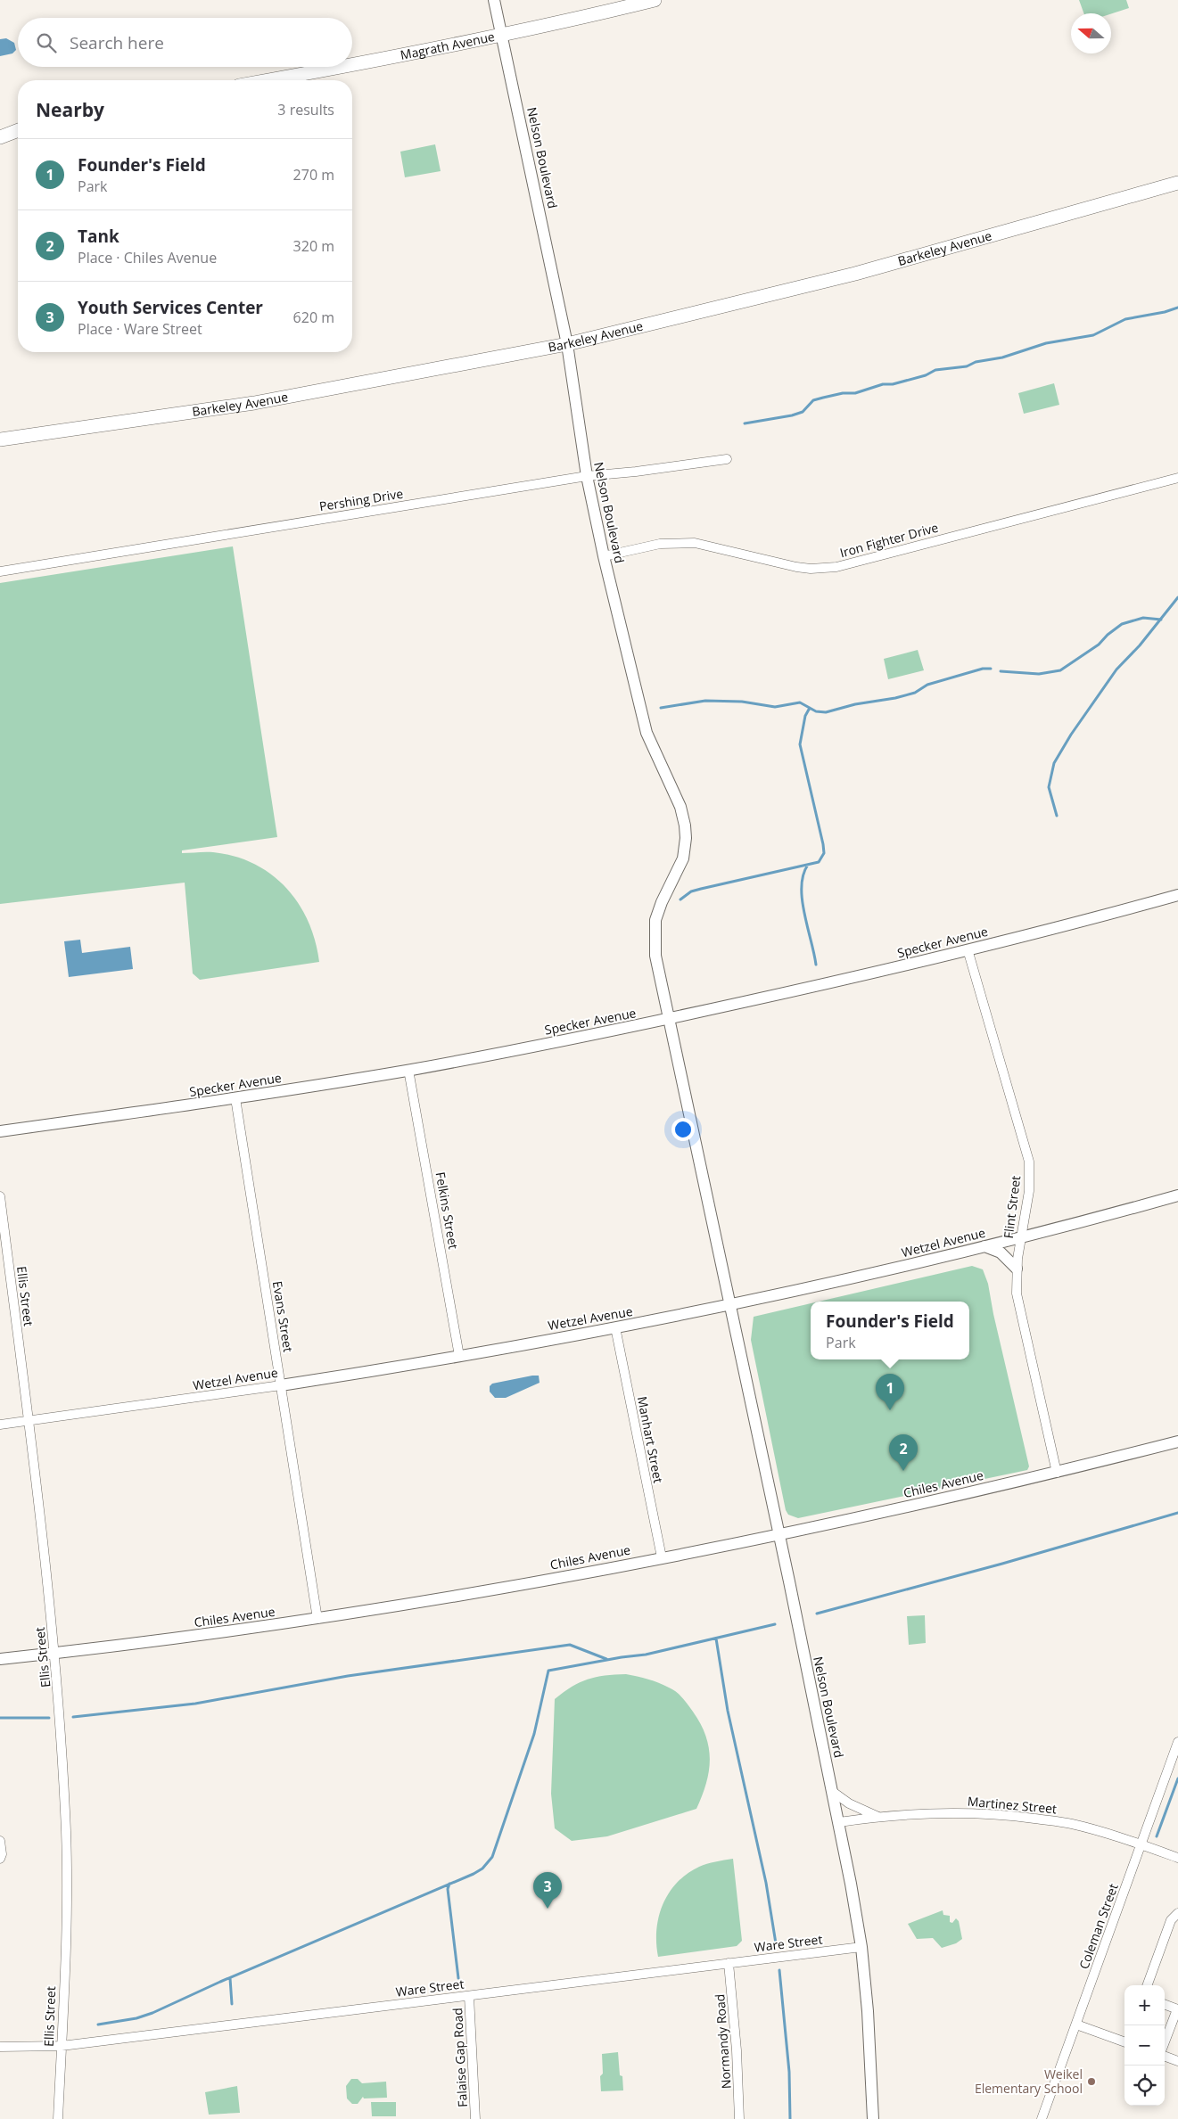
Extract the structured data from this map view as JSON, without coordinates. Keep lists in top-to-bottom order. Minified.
{"streets":{"main road":["Magrath Avenue","Barkeley Avenue"],"street":["Nelson Boulevard","Pershing Drive","Iron Fighter Drive","Specker Avenue","Flint Street","Felkins Street","Wetzel Avenue","Ellis Street","Evans Street","Manhart Street","Chiles Avenue","Martinez Street","Coleman Street","Ware Street","Normandy Road","Falaise Gap Road"]},"crossings":[["Magrath Avenue","Nelson Boulevard"],["Nelson Boulevard","Barkeley Avenue"],["Nelson Boulevard","Pershing Drive"],["Nelson Boulevard","Iron Fighter Drive"],["Nelson Boulevard","Specker Avenue"],["Nelson Boulevard","Wetzel Avenue"],["Nelson Boulevard","Chiles Avenue"],["Nelson Boulevard","Martinez Street"],["Nelson Boulevard","Ware Street"],["Specker Avenue","Flint Street"],["Specker Avenue","Felkins Street"],["Specker Avenue","Evans Street"],["Flint Street","Wetzel Avenue"],["Flint Street","Chiles Avenue"],["Felkins Street","Wetzel Avenue"],["Wetzel Avenue","Ellis Street"],["Wetzel Avenue","Evans Street"],["Wetzel Avenue","Manhart Street"],["Ellis Street","Chiles Avenue"],["Ellis Street","Ware Street"],["Evans Street","Chiles Avenue"],["Manhart Street","Chiles Avenue"],["Martinez Street","Coleman Street"],["Ware Street","Normandy Road"],["Ware Street","Falaise Gap Road"]],"places":["Weikel Elementary School"],"north":"left","page":{"search":"Search here","heading":["Nearby","3 results"],"list":[{"mark":"1","name":"Founder's Field","note":"Park","value":"270 m"},{"mark":"2","name":"Tank","note":"Place · Chiles Avenue","value":"320 m"},{"mark":"3","name":"Youth Services Center","note":"Place · Ware Street","value":"620 m"}],"popup":["Founder's Field","Park"],"pins":["1","2","3"],"map_buttons":["+","−"]}}
